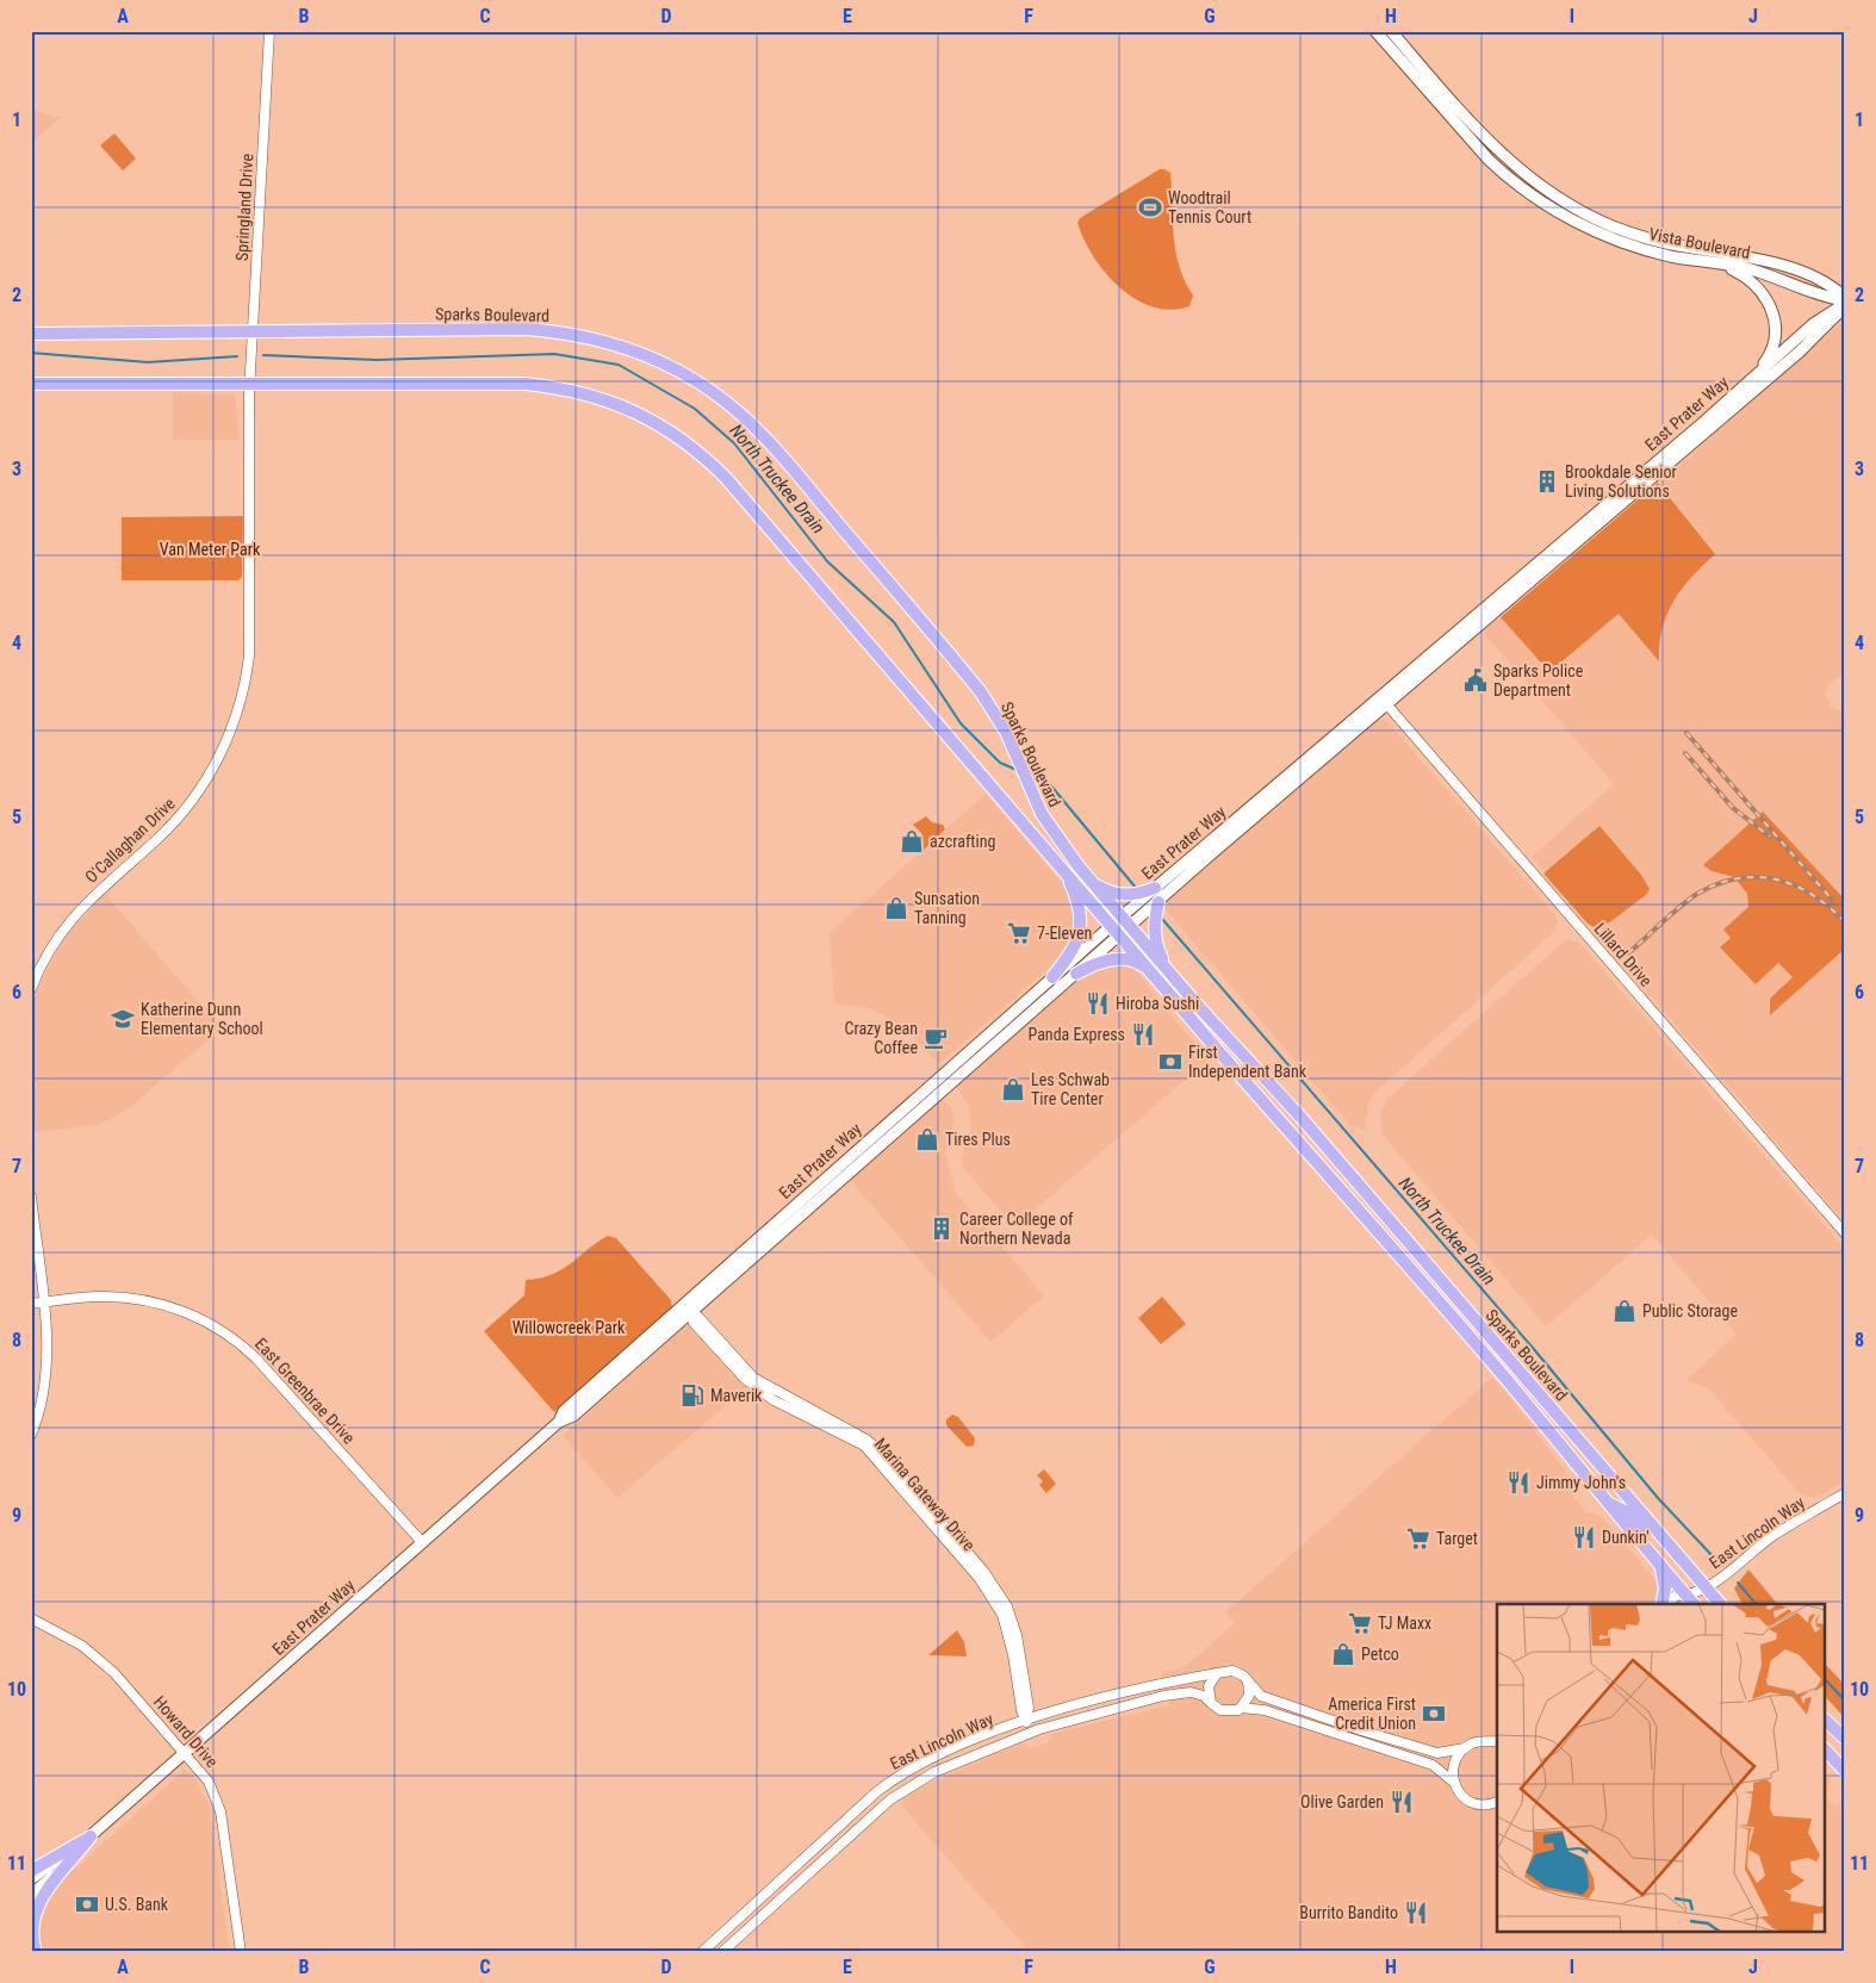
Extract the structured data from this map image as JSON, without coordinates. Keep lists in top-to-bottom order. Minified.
{"streets":{"main road":["Vista Boulevard","Sparks Boulevard","East Prater Way"],"street":["Springland Drive","O'Callaghan Drive","Lillard Drive","East Greenbrae Drive","Marina Gateway Drive","East Lincoln Way","Howard Drive"]},"crossings":[["Springland Drive","Sparks Boulevard"],["Springland Drive","O'Callaghan Drive"],["Vista Boulevard","East Prater Way"],["Sparks Boulevard","East Prater Way"],["Sparks Boulevard","O'Callaghan Drive"],["Sparks Boulevard","East Lincoln Way"],["East Prater Way","Lillard Drive"],["East Prater Way","East Greenbrae Drive"],["East Prater Way","Marina Gateway Drive"],["East Prater Way","Howard Drive"],["Marina Gateway Drive","East Lincoln Way"]],"water":["North Truckee Drain"],"parks":["Van Meter Park","Willowcreek Park"],"places":{"sports":["Woodtrail Tennis Court"],"building":["Brookdale Senior Living Solutions","Career College of Northern Nevada"],"public building":["Sparks Police Department"],"shop":["azcrafting","Sunsation Tanning","Les Schwab Tire Center","Tires Plus","Public Storage","Petco"],"supermarket":["7-Eleven","Target","TJ Maxx"],"restaurant":["Hiroba Sushi","Panda Express","Jimmy John's","Dunkin'","Olive Garden","Burrito Bandito"],"school or university":["Katherine Dunn Elementary School"],"cafe":["Crazy Bean Coffee"],"bank":["First Independent Bank","America First Credit Union","U.S. Bank"],"fuel station":["Maverik"]},"grid":{"columns":["A","B","C","D","E","F","G","H","I","J"],"rows":["1","2","3","4","5","6","7","8","9","10","11"]}}
